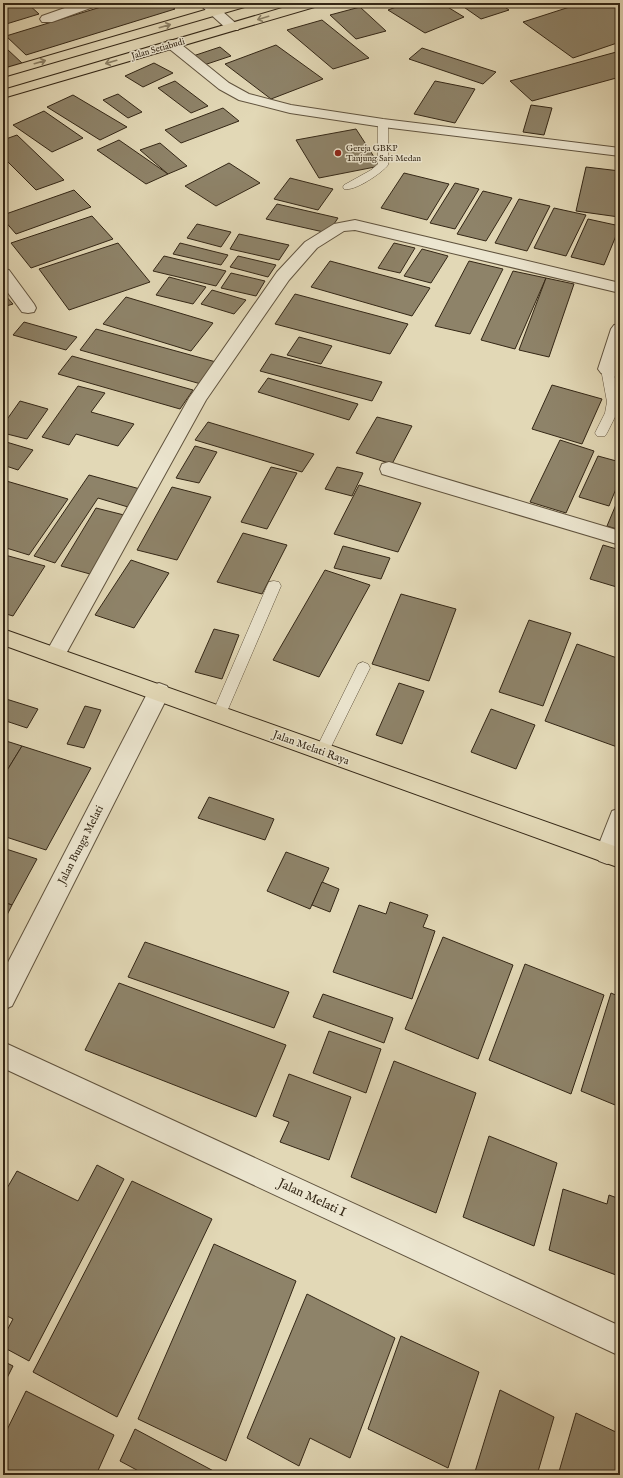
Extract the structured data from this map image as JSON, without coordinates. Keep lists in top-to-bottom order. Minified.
{"streets":{"main road":["Jalan Setiabudi","Jalan Melati Raya"],"street":["Jalan Bunga Melati","Jalan Melati I"]},"crossings":[["Jalan Melati Raya","Jalan Bunga Melati"]],"places":["Gereja GBKP Tanjung Sari Medan"]}
